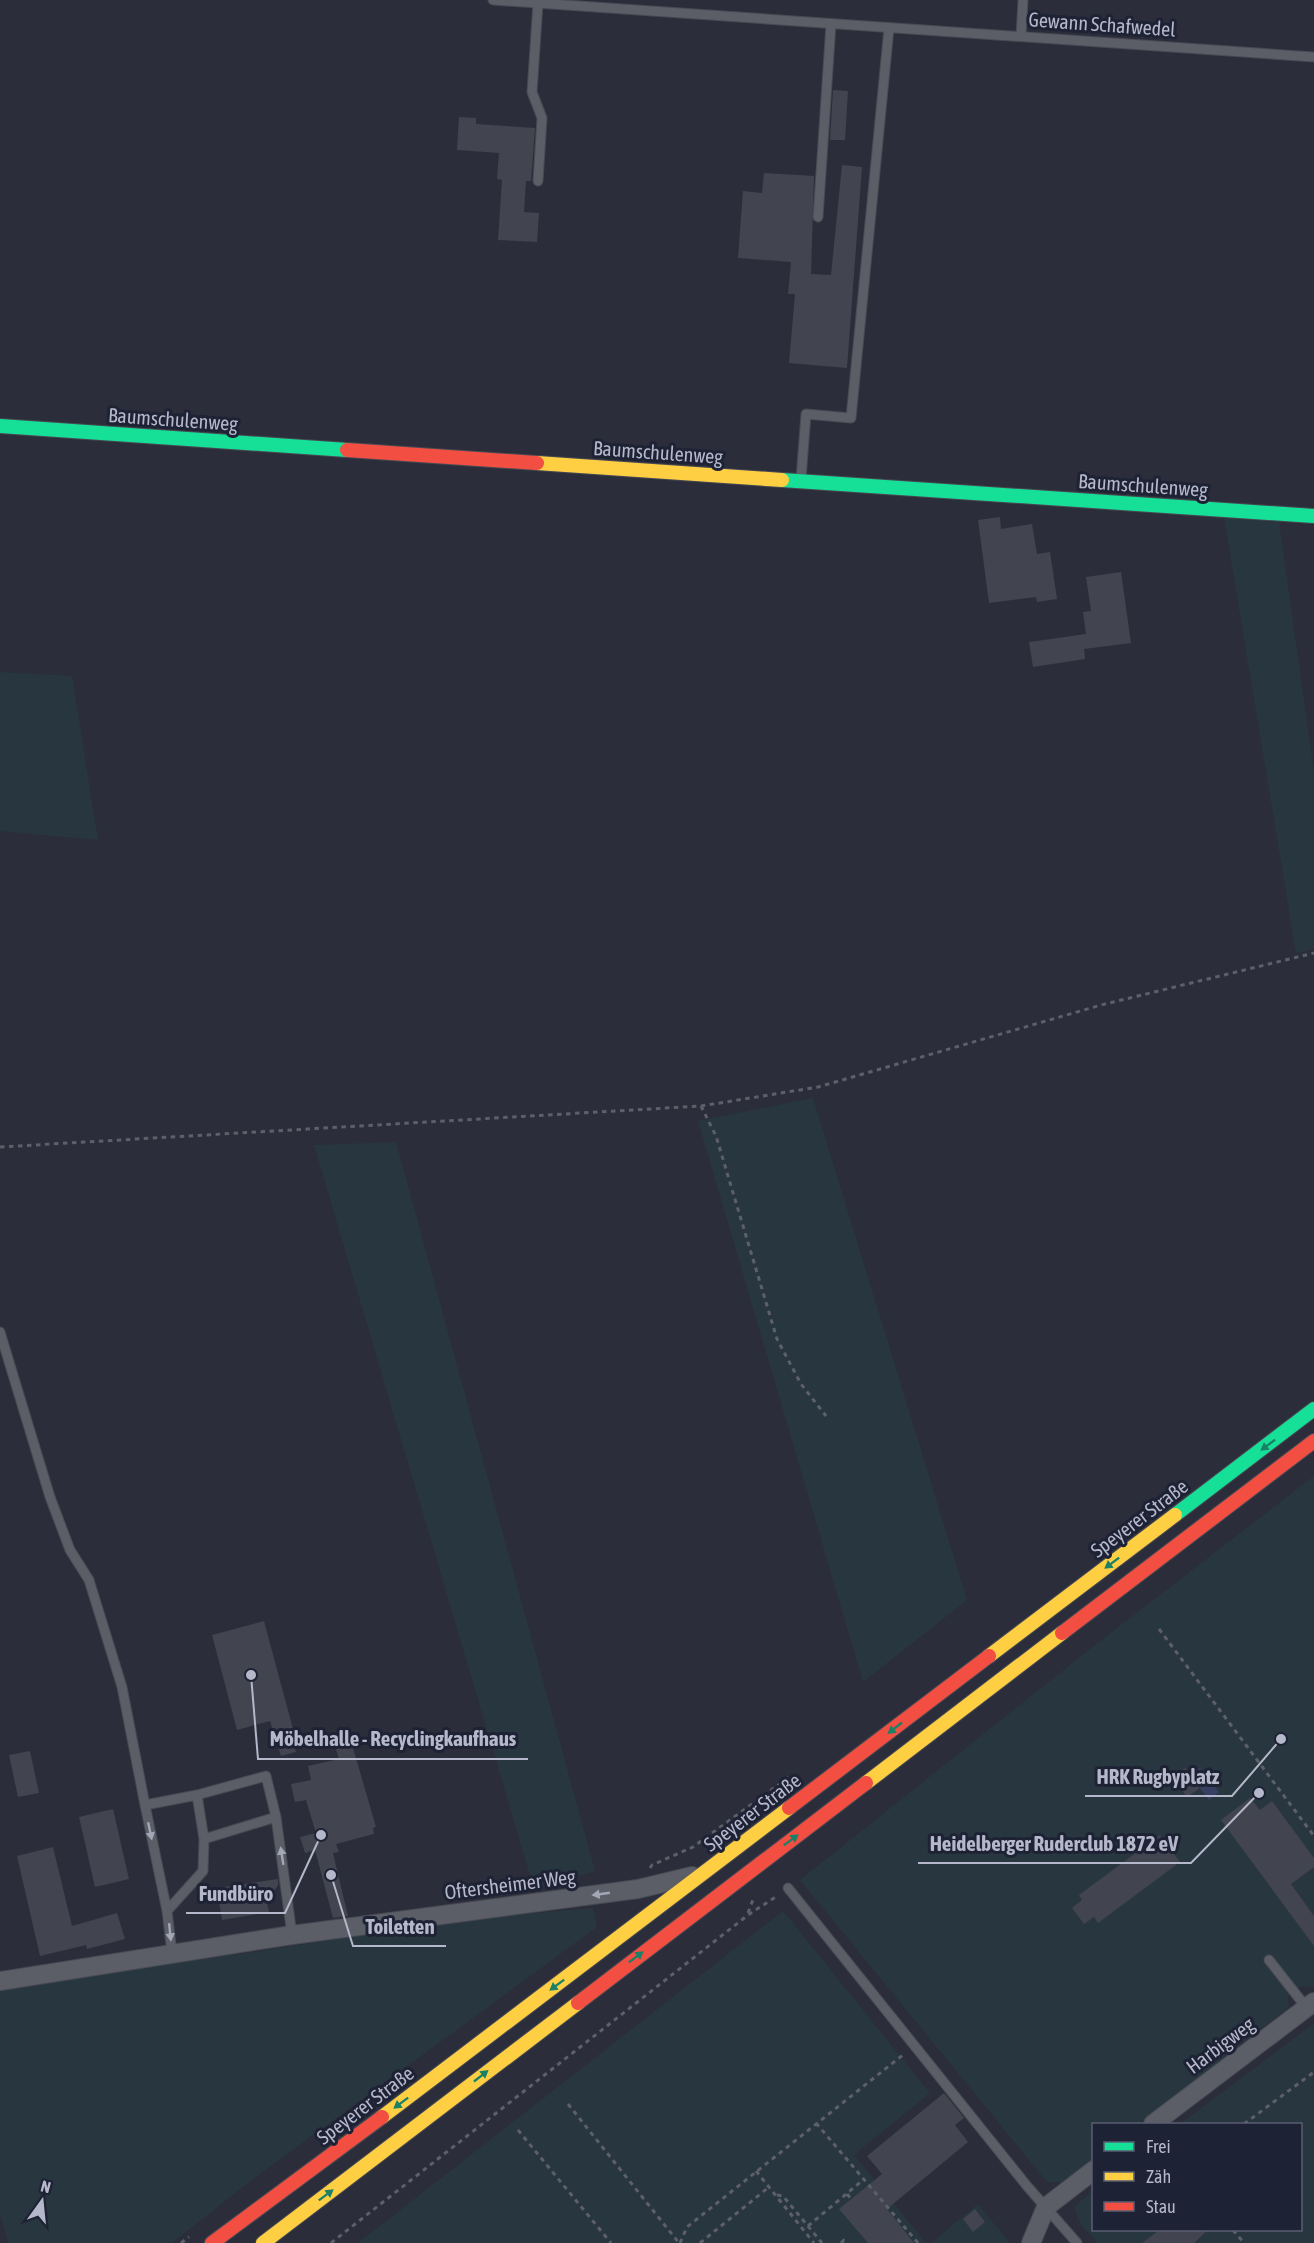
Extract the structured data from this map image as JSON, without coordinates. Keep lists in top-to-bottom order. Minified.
{"streets":{"main road":["Baumschulenweg","Speyerer Straße"],"street":["Oftersheimer Weg","Harbigweg"],"lane":["Gewann Schafwedel"]},"crossings":[["Speyerer Straße","Oftersheimer Weg"]],"one_way":["Oftersheimer Weg"],"places":["Möbelhalle - Recyclingkaufhaus","HRK Rugbyplatz","Heidelberger Ruderclub 1872 eV","Fundbüro","Toiletten"],"legend":["Frei","Zäh","Stau"],"north":"top"}
